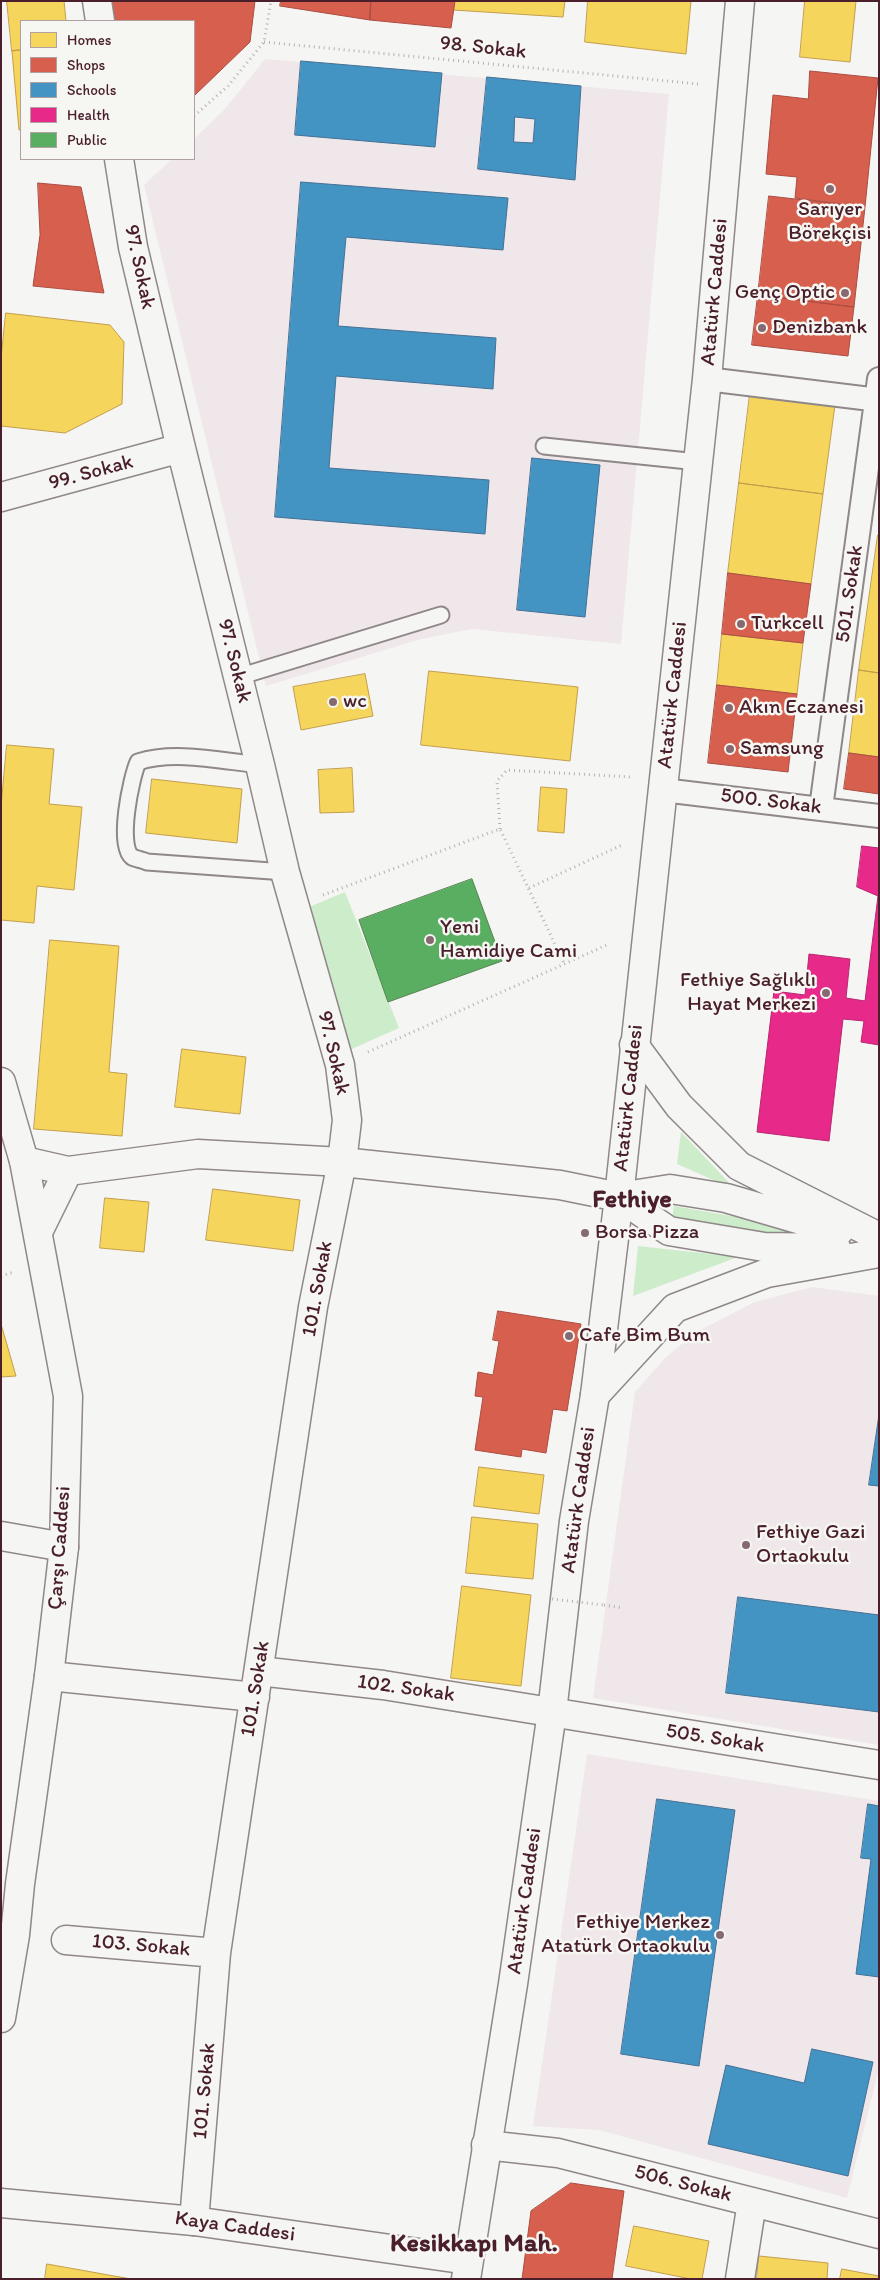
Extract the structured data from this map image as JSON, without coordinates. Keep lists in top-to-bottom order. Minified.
{"streets":{"street":["97. Sokak","Atatürk Caddesi","99. Sokak","501. Sokak","500. Sokak","101. Sokak","Çarşı Caddesi","102. Sokak","505. Sokak","103. Sokak","506. Sokak","Kaya Caddesi"],"path":["98. Sokak"]},"crossings":[["97. Sokak","99. Sokak"],["97. Sokak","101. Sokak"],["Atatürk Caddesi","500. Sokak"],["Atatürk Caddesi","102. Sokak"],["Atatürk Caddesi","505. Sokak"],["Atatürk Caddesi","506. Sokak"],["Atatürk Caddesi","Kaya Caddesi"],["501. Sokak","500. Sokak"],["101. Sokak","102. Sokak"],["101. Sokak","103. Sokak"],["101. Sokak","Kaya Caddesi"],["Çarşı Caddesi","102. Sokak"],["102. Sokak","505. Sokak"]],"districts":["Fethiye","Kesikkapı Mah."],"places":["Sarıyer Börekçisi","Genç Optic","Denizbank","Turkcell","wc","Akın Eczanesi","Samsung","Yeni Hamidiye Cami","Fethiye Sağlıklı Hayat Merkezi","Borsa Pizza","Cafe Bim Bum","Fethiye Gazi Ortaokulu","Fethiye Merkez Atatürk Ortaokulu"],"legend":["Homes","Shops","Schools","Health","Public"]}
